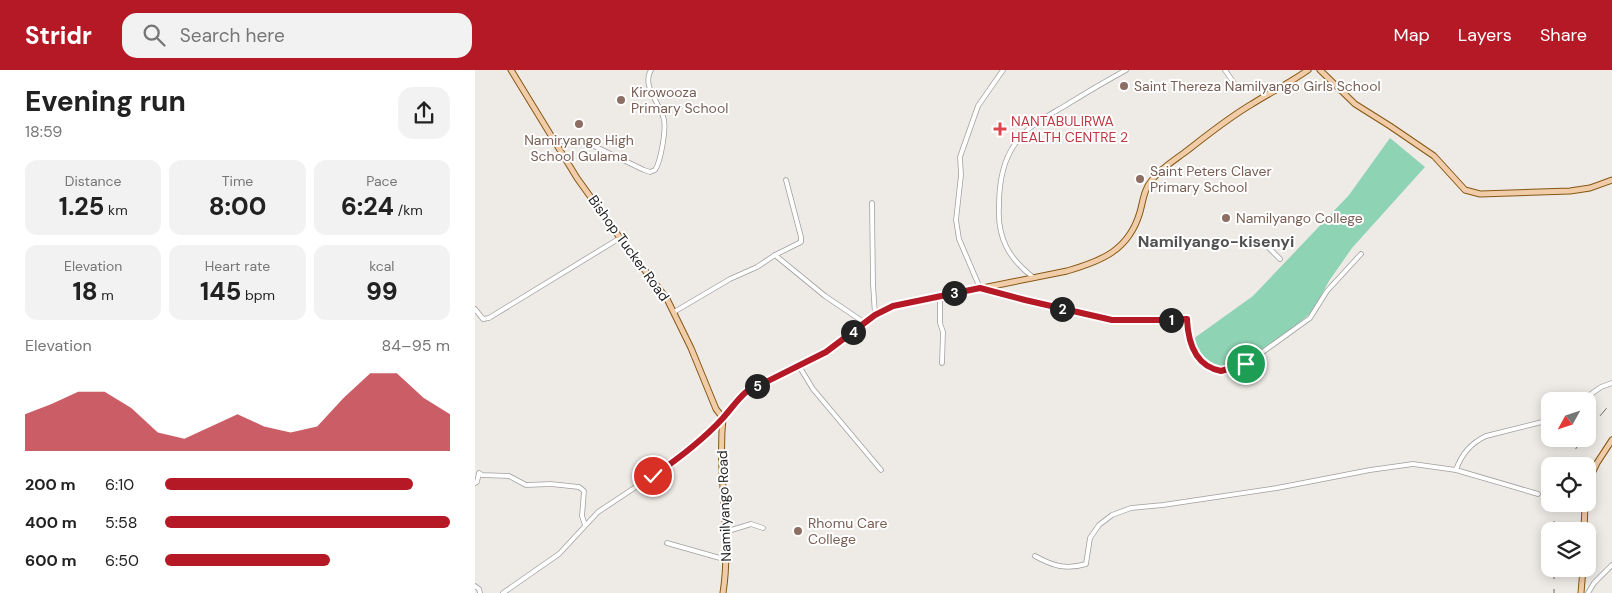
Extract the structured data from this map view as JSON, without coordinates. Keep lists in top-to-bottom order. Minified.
{"streets":{"main road":["Bishop Tucker Road","Namilyango Road"]},"crossings":[["Bishop Tucker Road","Namilyango Road"]],"districts":["Namilyango-kisenyi"],"places":{"other":["Saint Thereza Namilyango Girls School","Kirowooza Primary School","Namiryango High School Gulama","Saint Peters Claver Primary School","Namilyango College","Rhomu Care College"],"health":["NANTABULIRWA HEALTH CENTRE 2"]},"north":"bottom left","page":{"header":"Stridr","search":"Search here","nav":["Map","Layers","Share"],"heading":["Evening run","18:59"],"stats":[["Distance","1.25 km"],["Time","8:00"],["Pace","6:24 /km"],["Elevation","18 m"],["Heart rate","145 bpm"],["kcal","99"]],"pins":["3","2","1","4","5"],"chart":["Elevation","84–95 m"],"list":[{"name":"200 m","note":"6:10"},{"name":"400 m","note":"5:58"},{"name":"600 m","note":"6:50"}]}}
